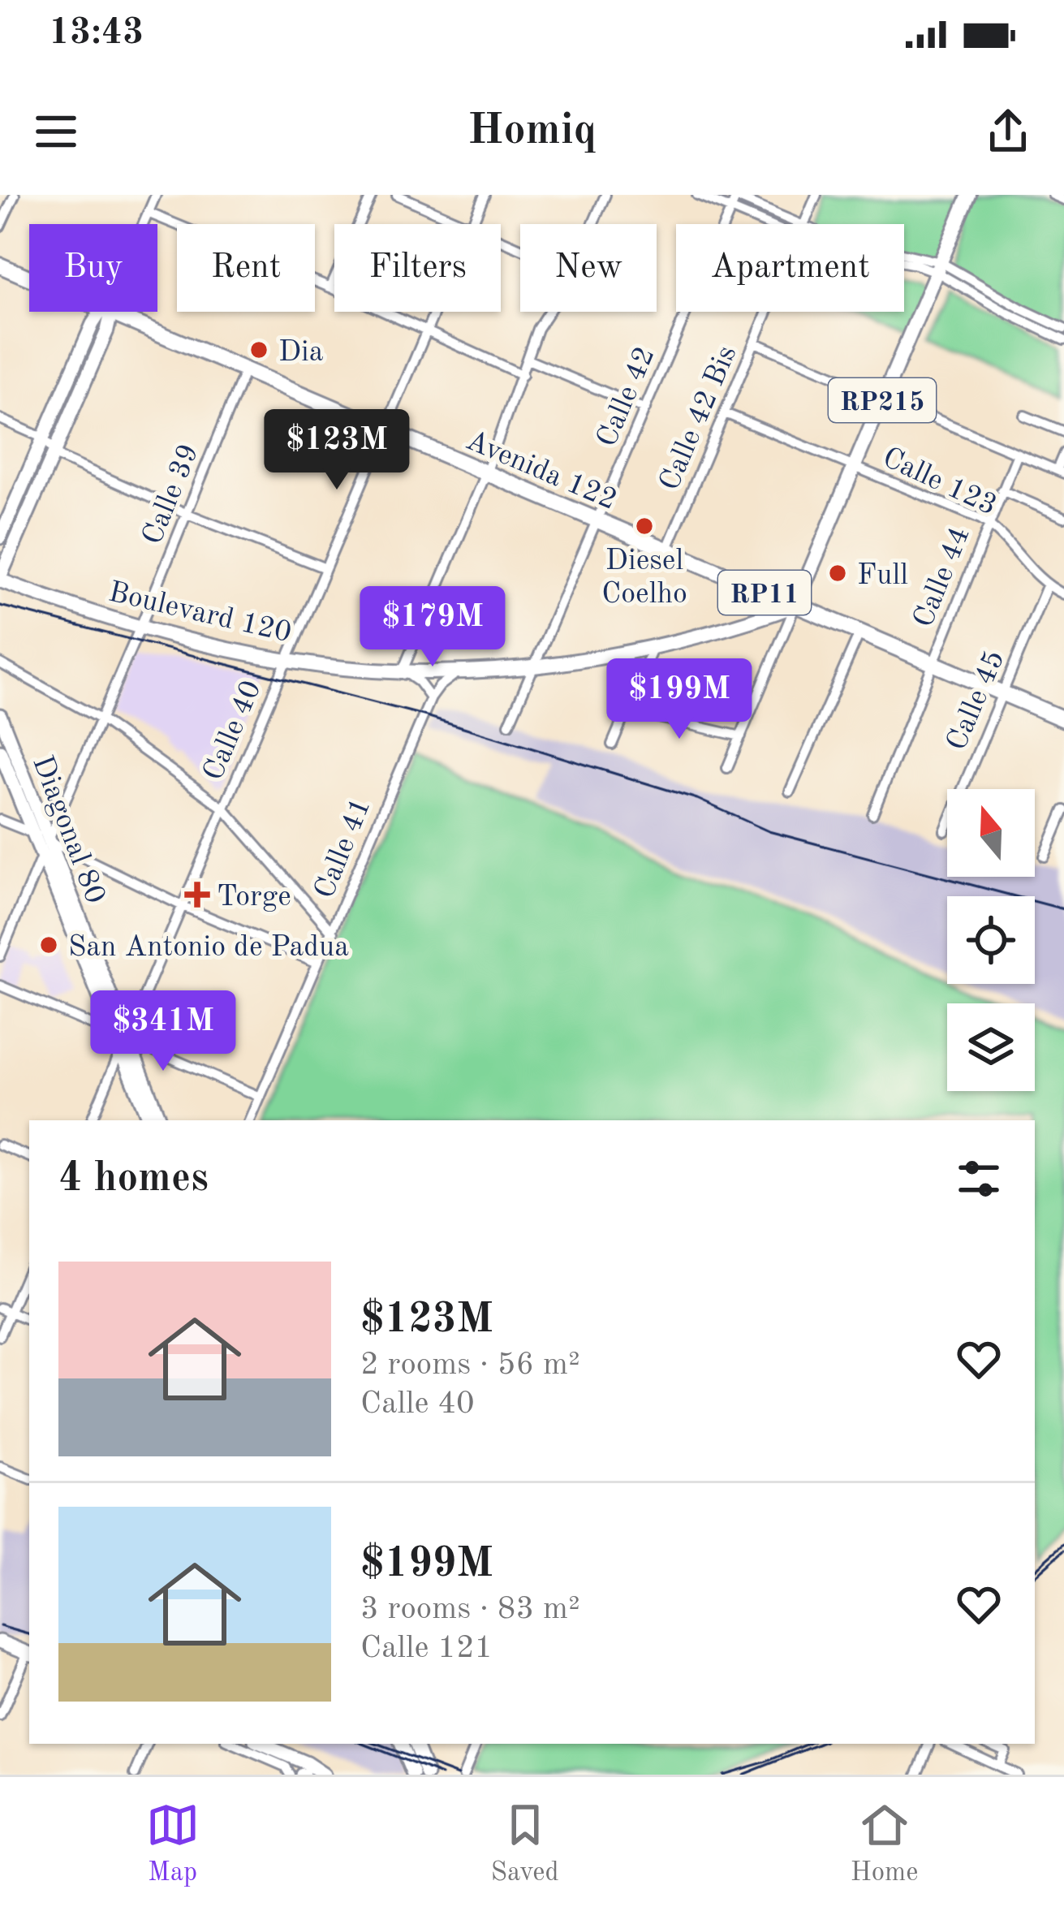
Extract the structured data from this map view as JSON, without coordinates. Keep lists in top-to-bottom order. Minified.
{"streets":{"highway":["Avenida 122","RP11"],"main road":["RP215","Boulevard 120","Diagonal 80"],"street":["Calle 42","Calle 42 Bis","Calle 123","Calle 39","Calle 44","Calle 45","Calle 40","Calle 41"]},"crossings":[["Calle 42","Avenida 122"],["Calle 42","Boulevard 120"],["RP215","Avenida 122"],["RP215","Calle 123"],["RP215","Boulevard 120"],["Calle 42 Bis","Avenida 122"],["Calle 42 Bis","Calle 123"],["Avenida 122","Calle 39"],["Avenida 122","Calle 44"],["Avenida 122","Boulevard 120"],["Avenida 122","Calle 45"],["Avenida 122","Calle 40"],["Calle 123","Calle 44"],["Calle 123","Calle 45"],["Calle 39","Boulevard 120"],["Calle 39","Diagonal 80"],["Boulevard 120","Calle 40"],["Boulevard 120","Calle 41"],["Calle 40","Diagonal 80"]],"places":{"other":["Dia","Diesel Coelho","Full","San Antonio de Padua"],"health":["Torge"]},"north":"top","page":{"status":"13:43","header":"Homiq","chip":["Buy","Rent","Filters","New","Apartment"],"price":["$123M","$179M","$199M","$341M"],"heading":"4 homes","list":[{"name":"$123M","note":"2 rooms · 56 m² · Calle 40"},{"name":"$199M","note":"3 rooms · 83 m² · Calle 121"}],"tabs":["Map","Saved","Home"]}}
